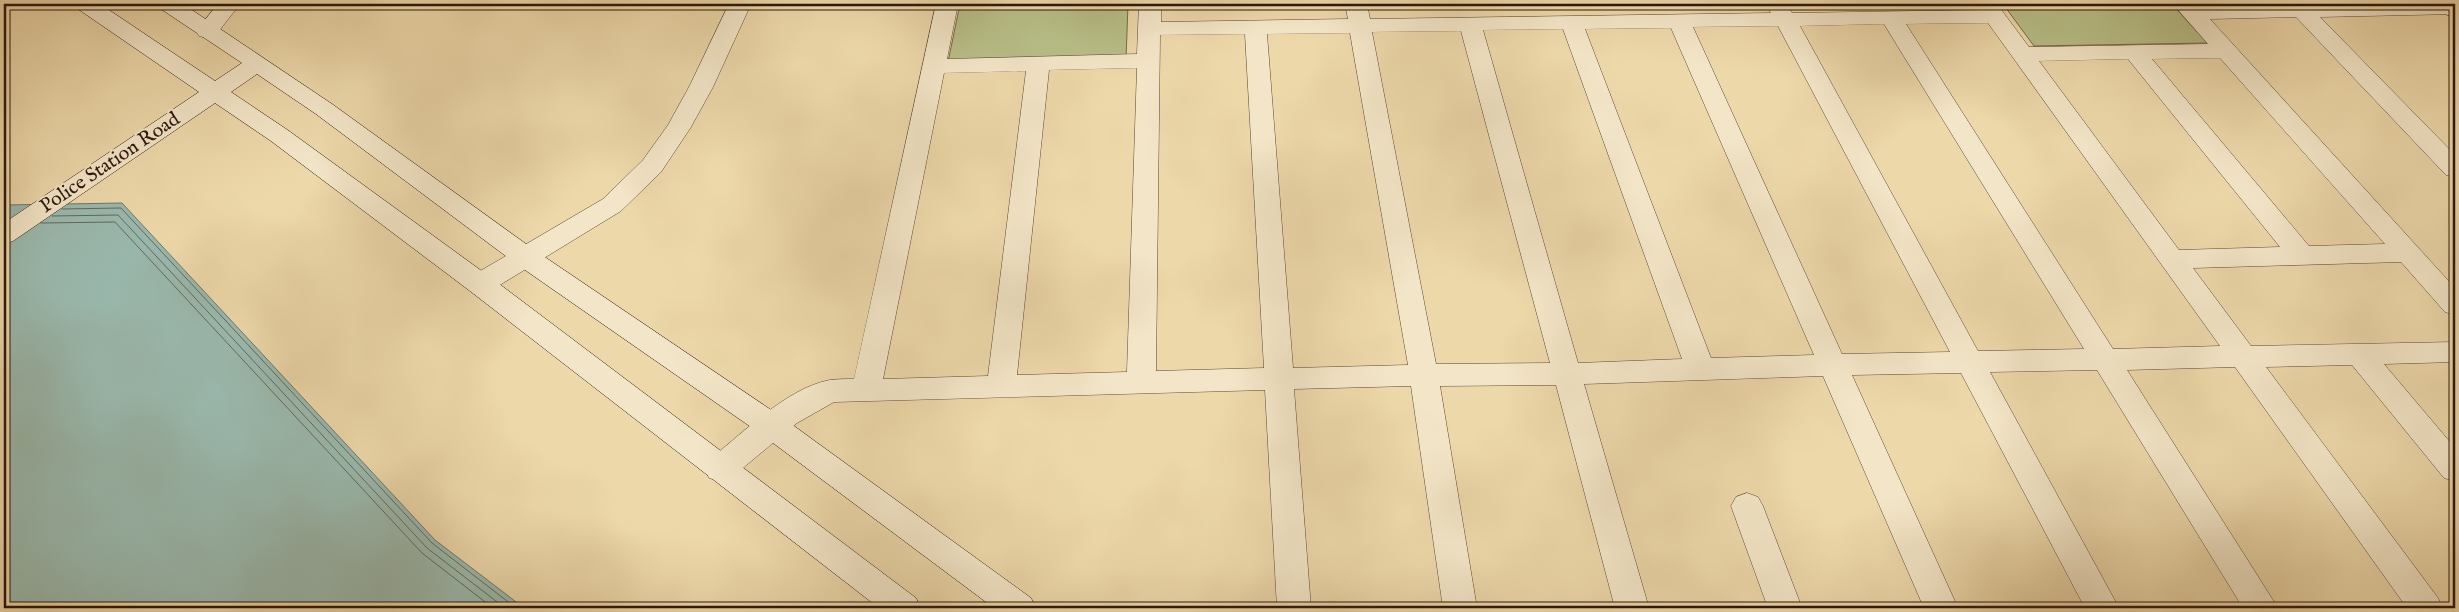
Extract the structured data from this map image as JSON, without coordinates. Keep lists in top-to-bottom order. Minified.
{"streets":{"street":["Police Station Road"]}}
